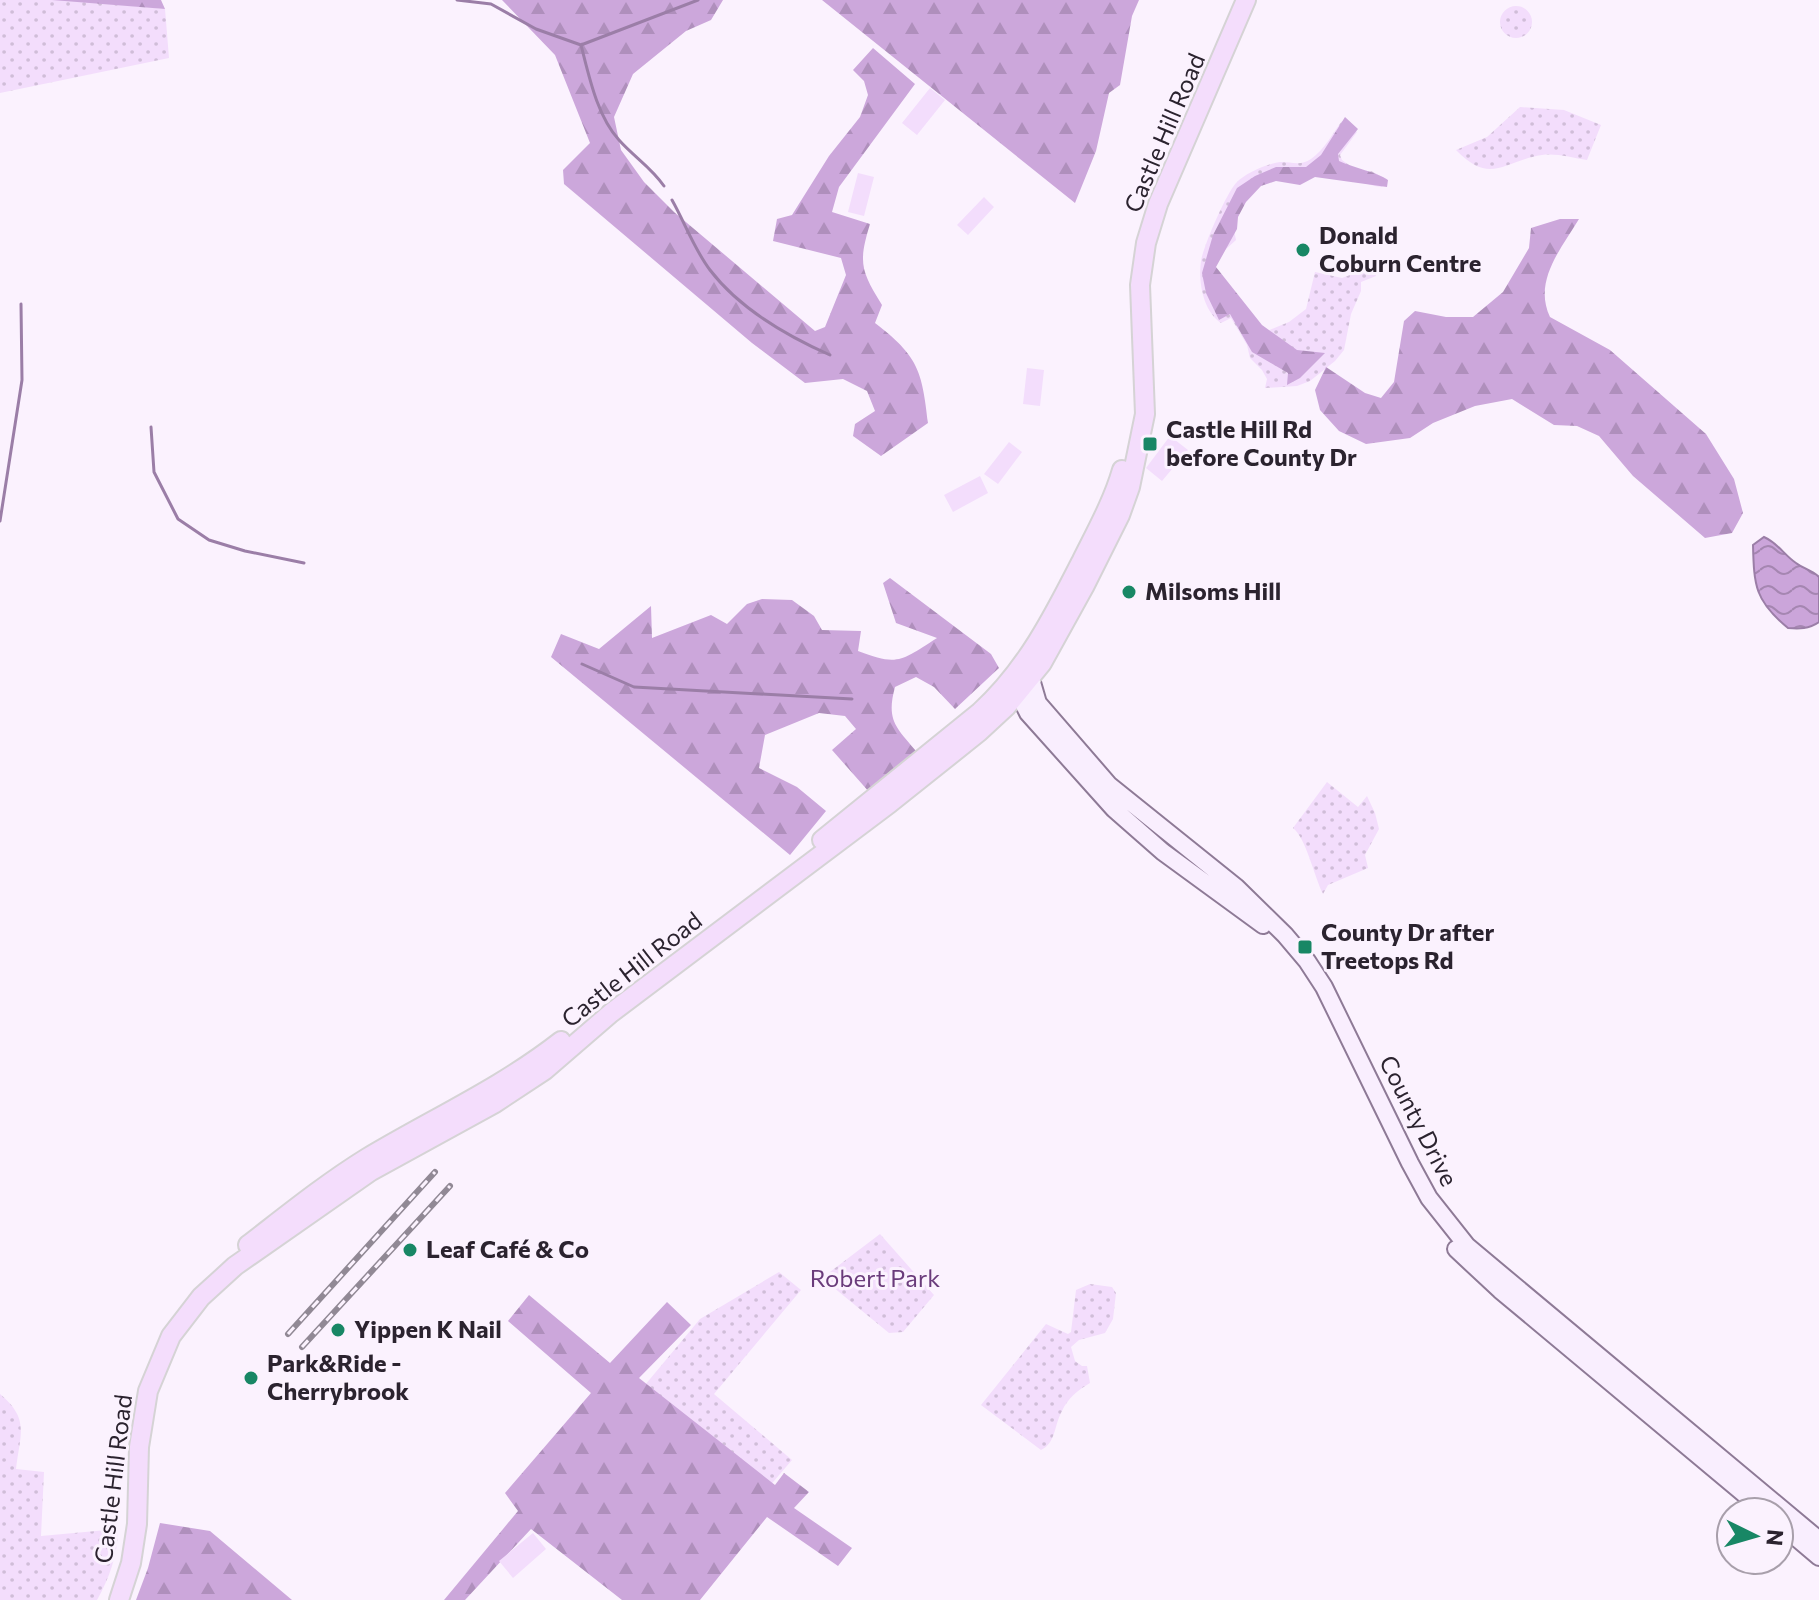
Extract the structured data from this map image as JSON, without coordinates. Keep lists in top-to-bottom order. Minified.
{"streets":{"main road":["Castle Hill Road","County Drive"]},"crossings":[["Castle Hill Road","County Drive"]],"parks":["Robert Park"],"places":{"other":["Donald Coburn Centre","Milsoms Hill","Leaf Café & Co","Yippen K Nail","Park&Ride - Cherrybrook"],"transit":["Castle Hill Rd before County Dr","County Dr after Treetops Rd"]},"north":"right"}
